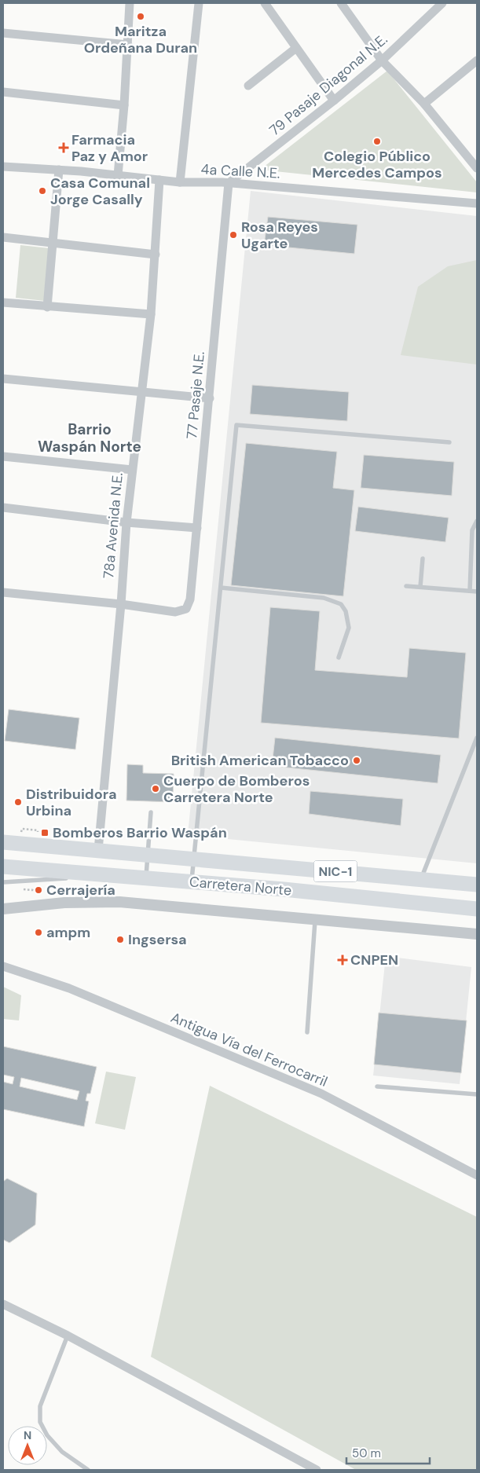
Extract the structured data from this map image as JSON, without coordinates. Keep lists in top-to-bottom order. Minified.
{"streets":{"highway":["NIC-1","Carretera Norte"],"street":["79 Pasaje Diagonal N.E.","4a Calle N.E.","77 Pasaje N.E.","78a Avenida N.E.","Antigua Vía del Ferrocarril"]},"crossings":[["79 Pasaje Diagonal N.E.","4a Calle N.E."],["79 Pasaje Diagonal N.E.","77 Pasaje N.E."],["4a Calle N.E.","77 Pasaje N.E."],["4a Calle N.E.","78a Avenida N.E."],["77 Pasaje N.E.","78a Avenida N.E."],["78a Avenida N.E.","Carretera Norte"]],"districts":["Barrio Waspán Norte"],"places":{"other":["Maritza Ordeñana Duran","Colegio Público Mercedes Campos","Casa Comunal Jorge Casally","Rosa Reyes Ugarte","British American Tobacco","Cuerpo de Bomberos Carretera Norte","Distribuidora Urbina","Cerrajería","ampm","Ingsersa"],"health":["Farmacia Paz y Amor","CNPEN"],"transit":["Bomberos Barrio Waspán"]},"scale_bar":"50 m","north":"top"}
